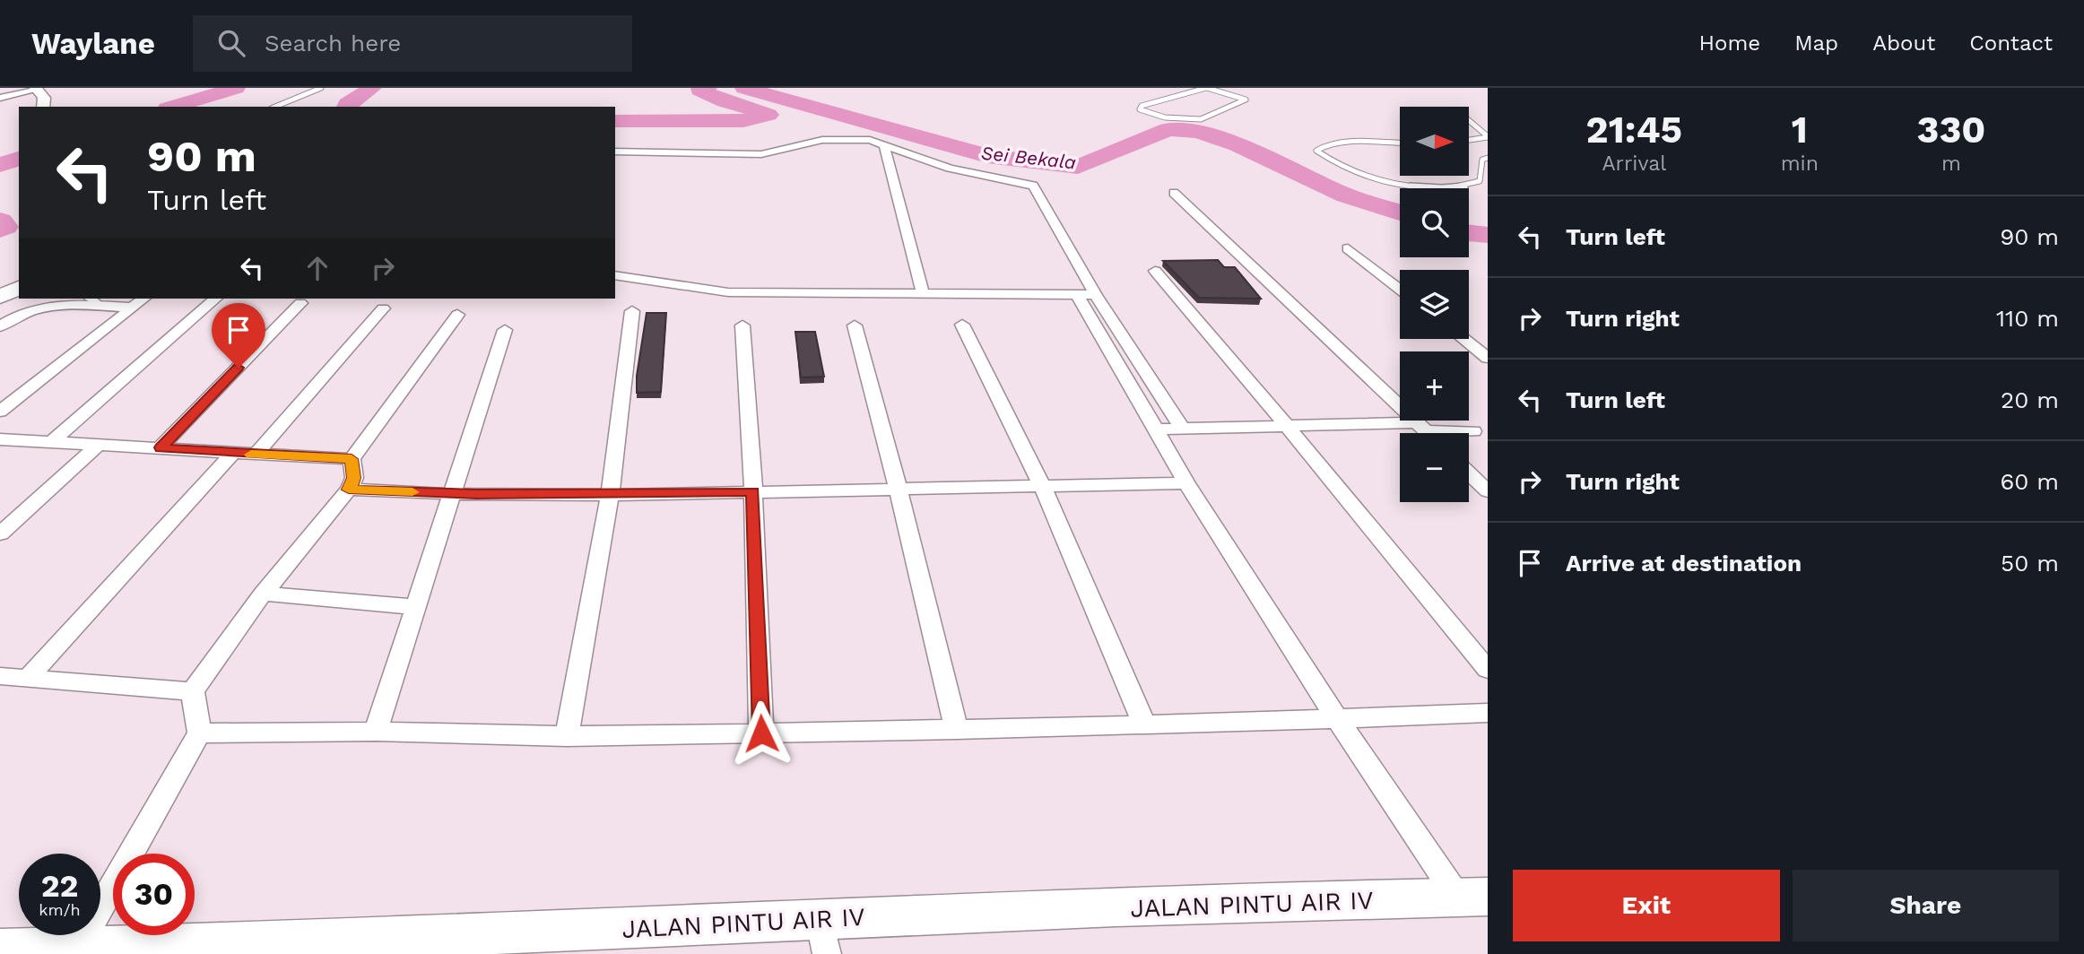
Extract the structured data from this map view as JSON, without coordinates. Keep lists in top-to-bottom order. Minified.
{"streets":{"main road":["JALAN PINTU AIR IV"]},"water":["Sei Bekala"],"north":"right","page":{"header":"Waylane","search":"Search here","nav":["Home","Map","About","Contact"],"eta":["21:45","Arrival","1","min","330","m"],"map_buttons":["+","−"],"turn":["90 m","Turn left"],"list":[{"name":"Turn left","value":"90 m"},{"name":"Turn right","value":"110 m"},{"name":"Turn left","value":"20 m"},{"name":"Turn right","value":"60 m"},{"name":"Arrive at destination","value":"50 m"}],"speed":"22 km/h","limit":"30","buttons":["Exit","Share"]}}
